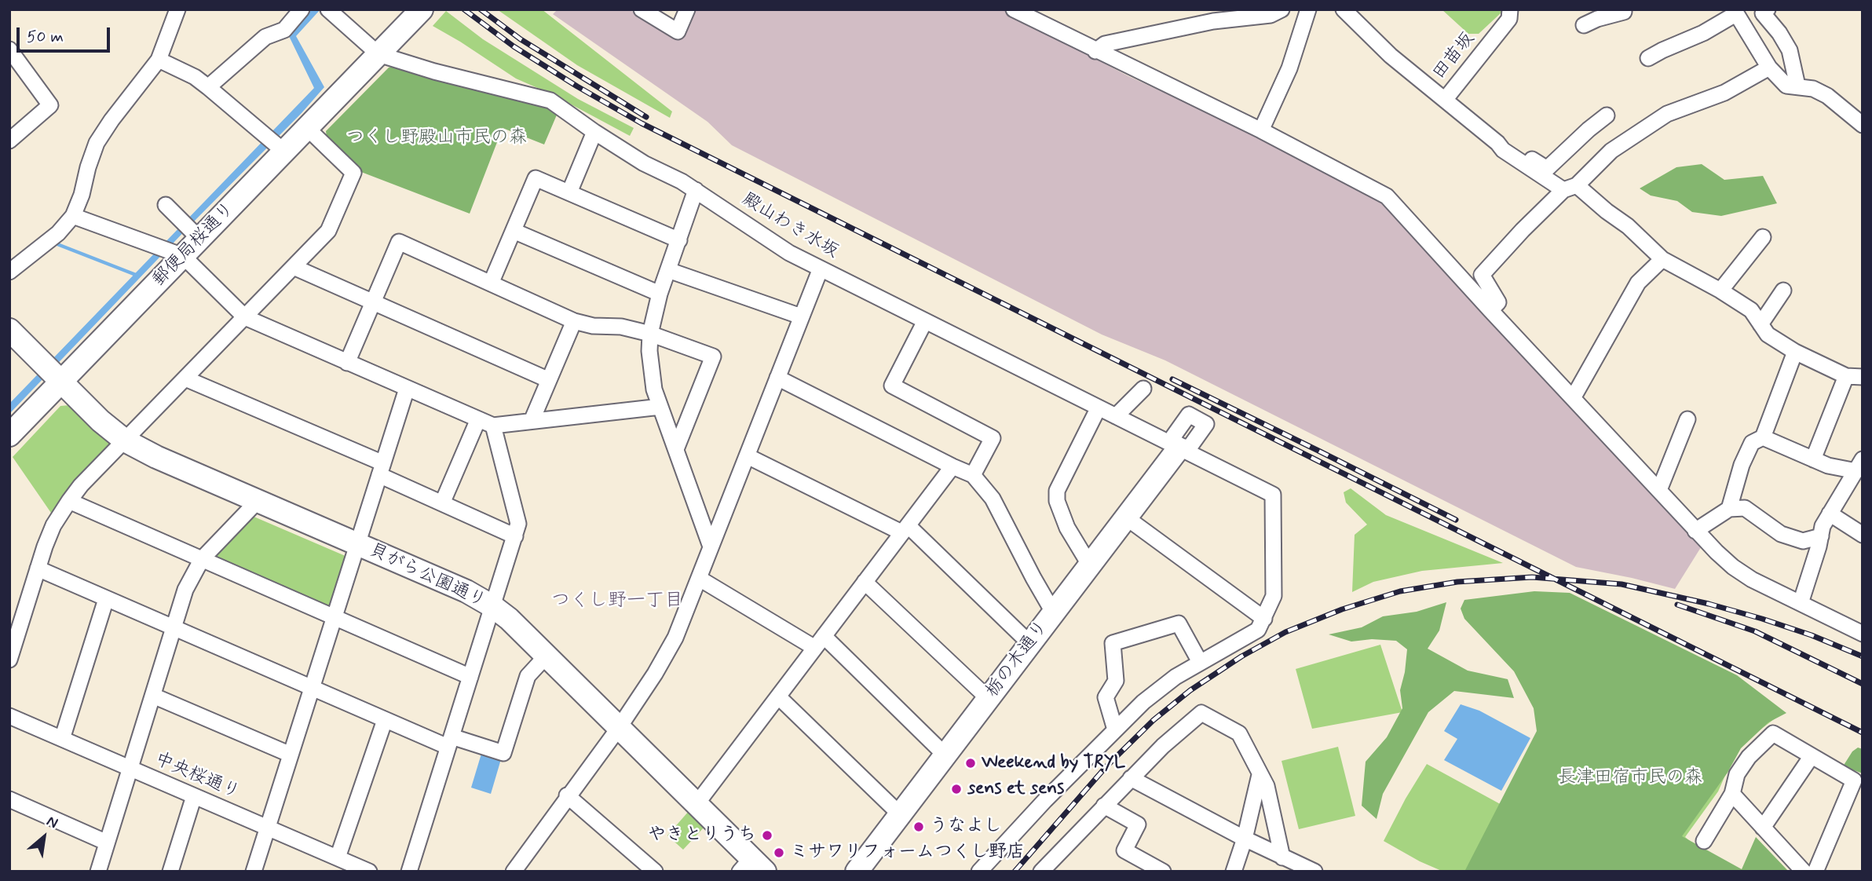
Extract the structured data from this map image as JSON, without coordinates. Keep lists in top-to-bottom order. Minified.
{"streets":{"street":["田苗坂","殿山わき水坂","郵便局桜通り","貝がら公園通り","栃の木通り","中央桜通り"]},"crossings":[["殿山わき水坂","郵便局桜通り"],["殿山わき水坂","栃の木通り"],["郵便局桜通り","貝がら公園通り"]],"districts":["つくし野一丁目"],"parks":["つくし野殿山市民の森","長津田宿市民の森"],"places":["Weekend by TRYL","sens et sens","うなよし","やきとりうち","ミサワリフォームつくし野店"],"scale_bar":"50 m","north":"top right"}
